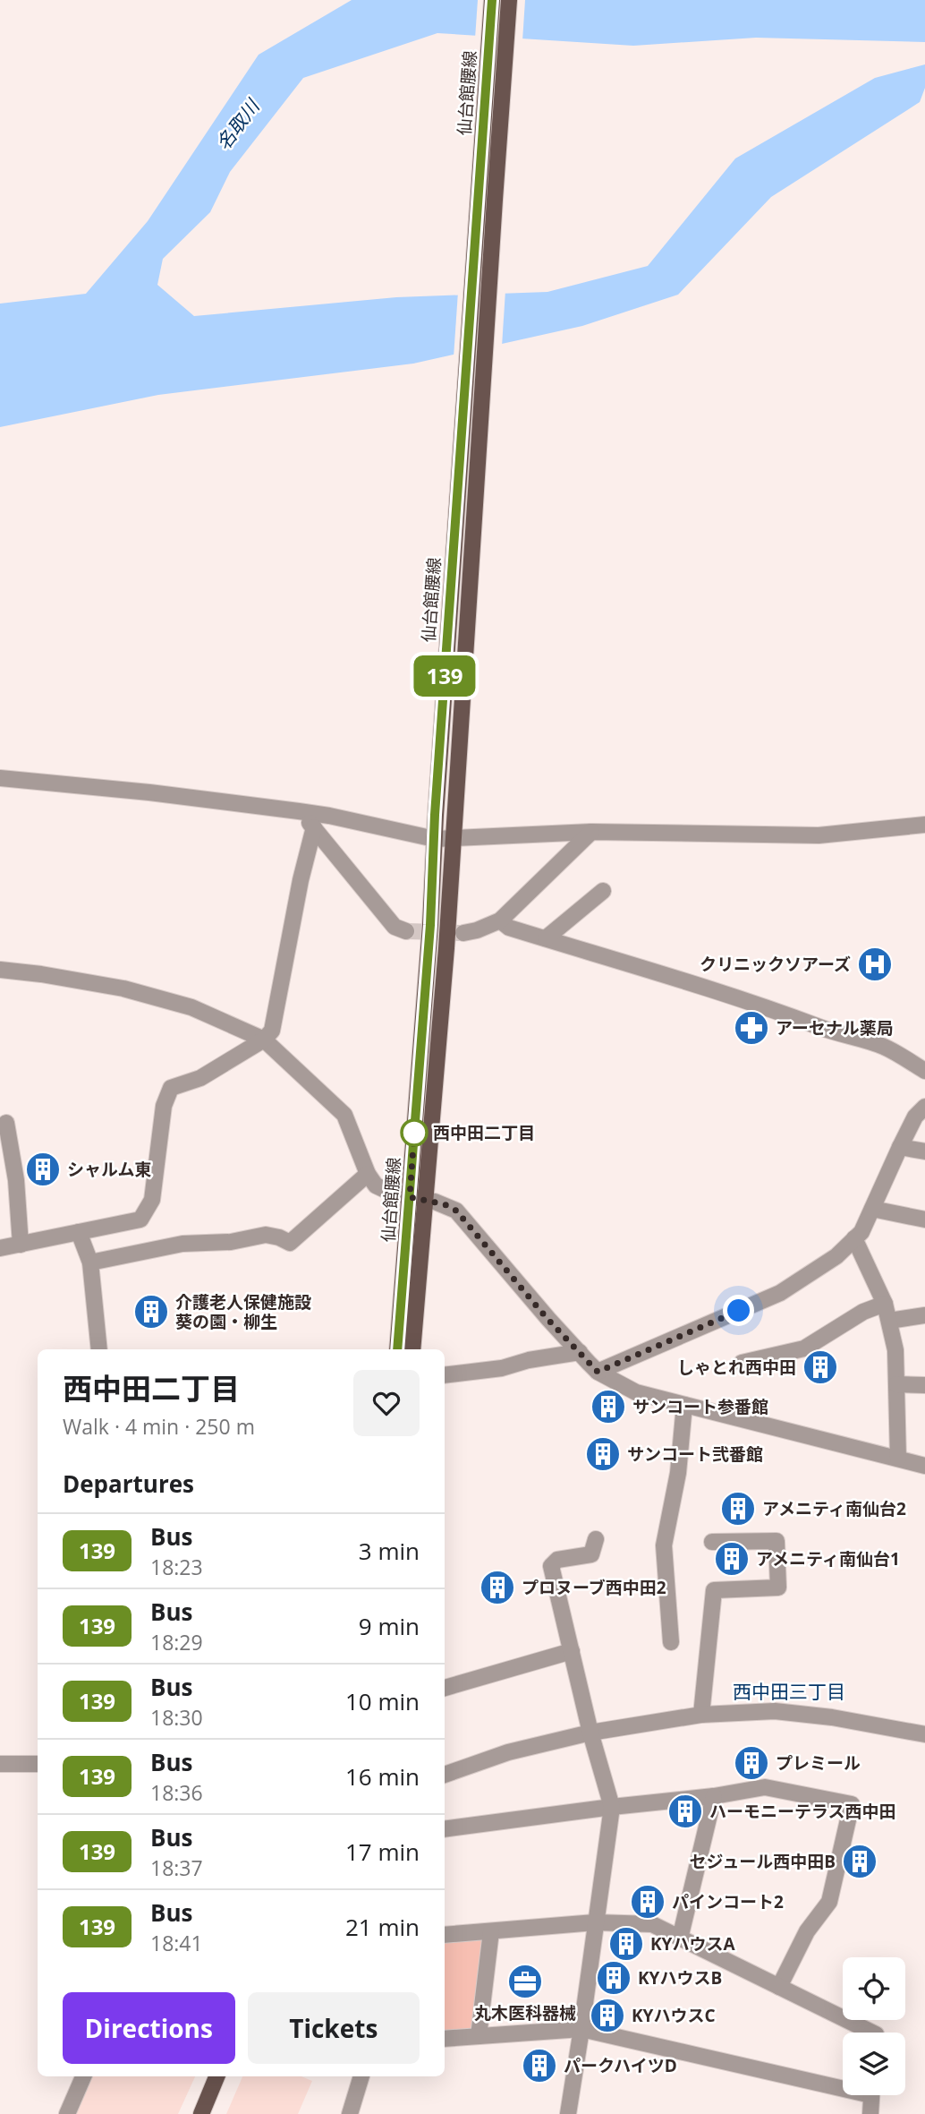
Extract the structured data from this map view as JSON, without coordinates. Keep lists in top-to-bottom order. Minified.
{"streets":{"main road":["仙台館腰線"]},"districts":["西中田三丁目"],"water":["名取川"],"places":{"hospital":["クリニックソアーズ"],"pharmacy":["アーセナル薬局"],"other":["西中田二丁目"],"building":["シャルム東","介護老人保健施設 葵の園・柳生","しゃとれ西中田","サンコート参番館","サンコート弐番館","アメニティ南仙台2","アメニティ南仙台1","プロヌーブ西中田2","プレミール","ハーモニーテラス西中田","セジュール西中田B","パインコート2","KYハウスA","KYハウスB","KYハウスC","パークハイツD"],"office":["丸木医科器械"]},"lines":["bus line 139"],"page":{"on_map":"139","heading":[["西中田二丁目","Walk · 4 min · 250 m"],"Departures"],"list":[{"mark":"139","name":"Bus","note":"18:23","value":"3 min"},{"mark":"139","name":"Bus","note":"18:29","value":"9 min"},{"mark":"139","name":"Bus","note":"18:30","value":"10 min"},{"mark":"139","name":"Bus","note":"18:36","value":"16 min"},{"mark":"139","name":"Bus","note":"18:37","value":"17 min"},{"mark":"139","name":"Bus","note":"18:41","value":"21 min"}],"buttons":["Directions","Tickets"]}}
